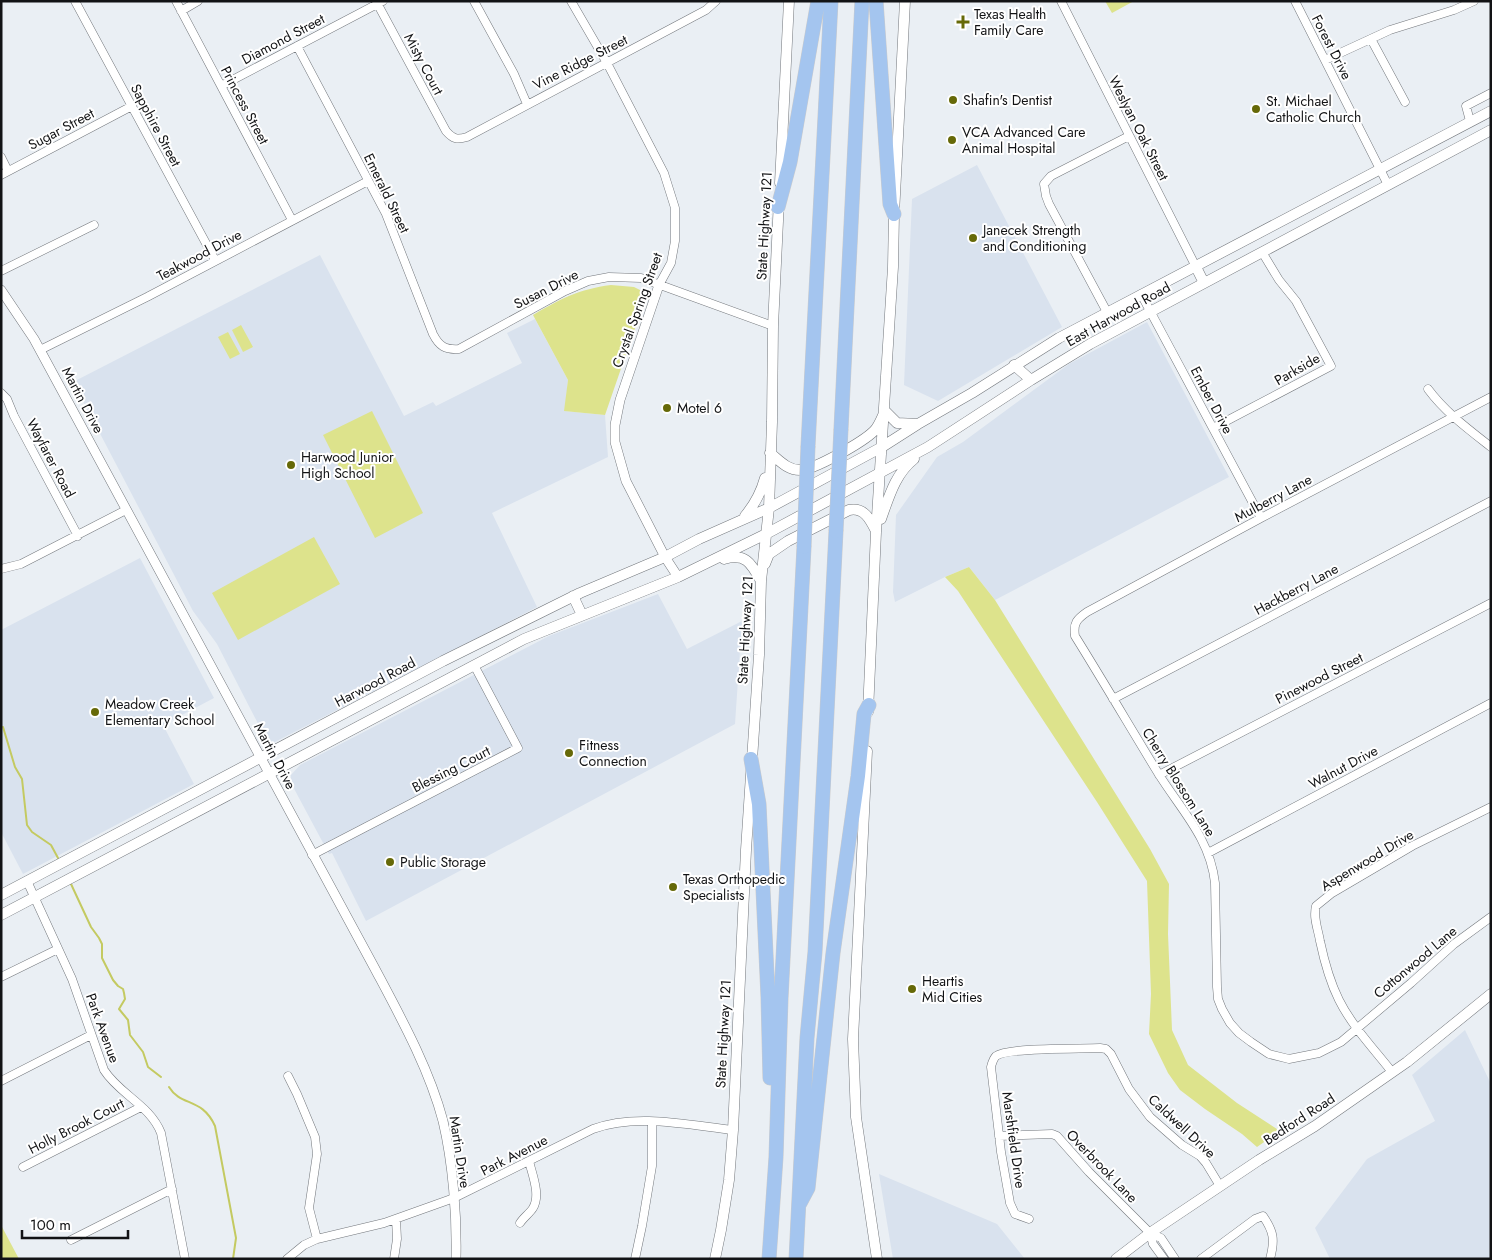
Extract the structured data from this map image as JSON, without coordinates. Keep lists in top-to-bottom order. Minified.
{"streets":{"main road":["State Highway 121","East Harwood Road","Harwood Road","Bedford Road"],"street":["Diamond Street","Forest Drive","Vine Ridge Street","Misty Court","Princess Street","Sapphire Street","Weslyan Oak Street","Sugar Street","Emerald Street","Teakwood Drive","Susan Drive","Crystal Spring Street","Parkside","Martin Drive","Ember Drive","Wayfarer Road","Mulberry Lane","Hackberry Lane","Pinewood Street","Walnut Drive","Blessing Court","Cherry Blossom Lane","Aspenwood Drive","Cottonwood Lane","Park Avenue","Holly Brook Court","Caldwell Drive","Marshfield Drive","Overbrook Lane"]},"crossings":[["Diamond Street","Misty Court"],["Diamond Street","Princess Street"],["Diamond Street","Emerald Street"],["Forest Drive","East Harwood Road"],["Vine Ridge Street","Misty Court"],["Vine Ridge Street","Crystal Spring Street"],["Princess Street","Teakwood Drive"],["Sapphire Street","Sugar Street"],["Sapphire Street","Teakwood Drive"],["Weslyan Oak Street","East Harwood Road"],["Emerald Street","Teakwood Drive"],["Emerald Street","Susan Drive"],["State Highway 121","Susan Drive"],["State Highway 121","East Harwood Road"],["State Highway 121","Harwood Road"],["State Highway 121","Park Avenue"],["Teakwood Drive","Martin Drive"],["Susan Drive","Crystal Spring Street"],["Crystal Spring Street","Harwood Road"],["East Harwood Road","Parkside"],["East Harwood Road","Ember Drive"],["East Harwood Road","Harwood Road"],["Parkside","Ember Drive"],["Martin Drive","Harwood Road"],["Martin Drive","Blessing Court"],["Martin Drive","Park Avenue"],["Ember Drive","Mulberry Lane"],["Mulberry Lane","Cherry Blossom Lane"],["Hackberry Lane","Cherry Blossom Lane"],["Pinewood Street","Cherry Blossom Lane"],["Harwood Road","Park Avenue"],["Walnut Drive","Cherry Blossom Lane"],["Cherry Blossom Lane","Aspenwood Drive"],["Cherry Blossom Lane","Cottonwood Lane"],["Aspenwood Drive","Cottonwood Lane"],["Aspenwood Drive","Bedford Road"],["Park Avenue","Holly Brook Court"],["Bedford Road","Caldwell Drive"],["Bedford Road","Overbrook Lane"],["Caldwell Drive","Marshfield Drive"],["Marshfield Drive","Overbrook Lane"]],"places":{"health":["Texas Health Family Care"],"other":["Shafin's Dentist","St. Michael Catholic Church","VCA Advanced Care Animal Hospital","Janecek Strength and Conditioning","Motel 6","Harwood Junior High School","Meadow Creek Elementary School","Fitness Connection","Public Storage","Texas Orthopedic Specialists","Heartis Mid Cities"]},"scale_bar":"100 m"}
